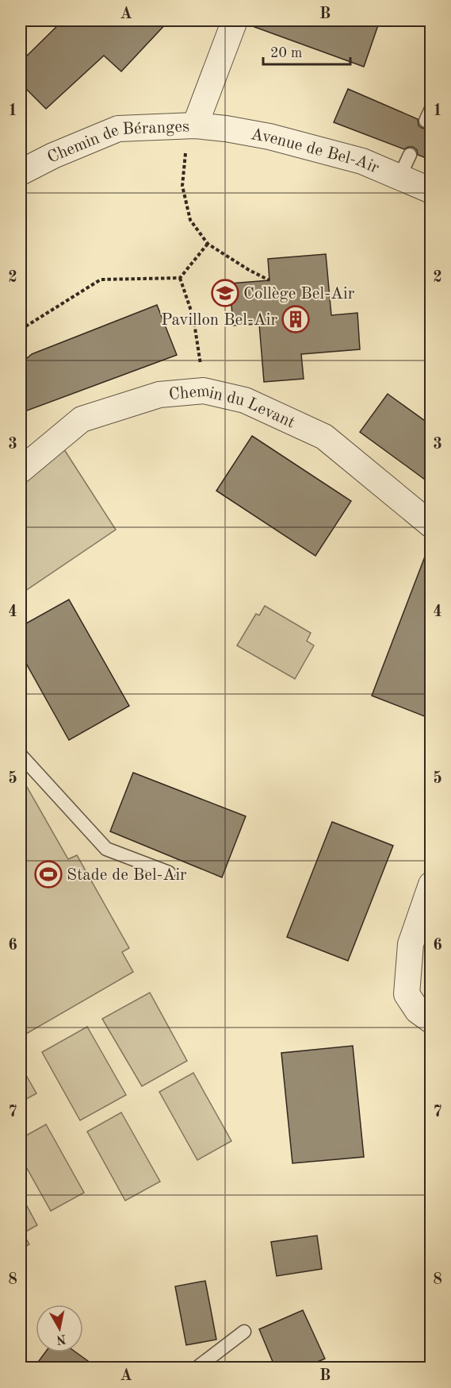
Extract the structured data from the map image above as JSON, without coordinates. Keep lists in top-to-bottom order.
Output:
{
  "streets": {
    "street": ["Chemin de Béranges", "Avenue de Bel-Air", "Chemin du Levant"]
  },
  "crossings": [
    ["Chemin de Béranges", "Avenue de Bel-Air"]
  ],
  "places": {
    "school or university": ["Collège Bel-Air"],
    "building": ["Pavillon Bel-Air"],
    "sports": ["Stade de Bel-Air"]
  },
  "scale_bar": "20 m",
  "north": "bottom",
  "grid": {
    "columns": ["A", "B"],
    "rows": [
      "1",
      "2",
      "3",
      "4",
      "5",
      "6",
      "7",
      "8"
    ]
  }
}
